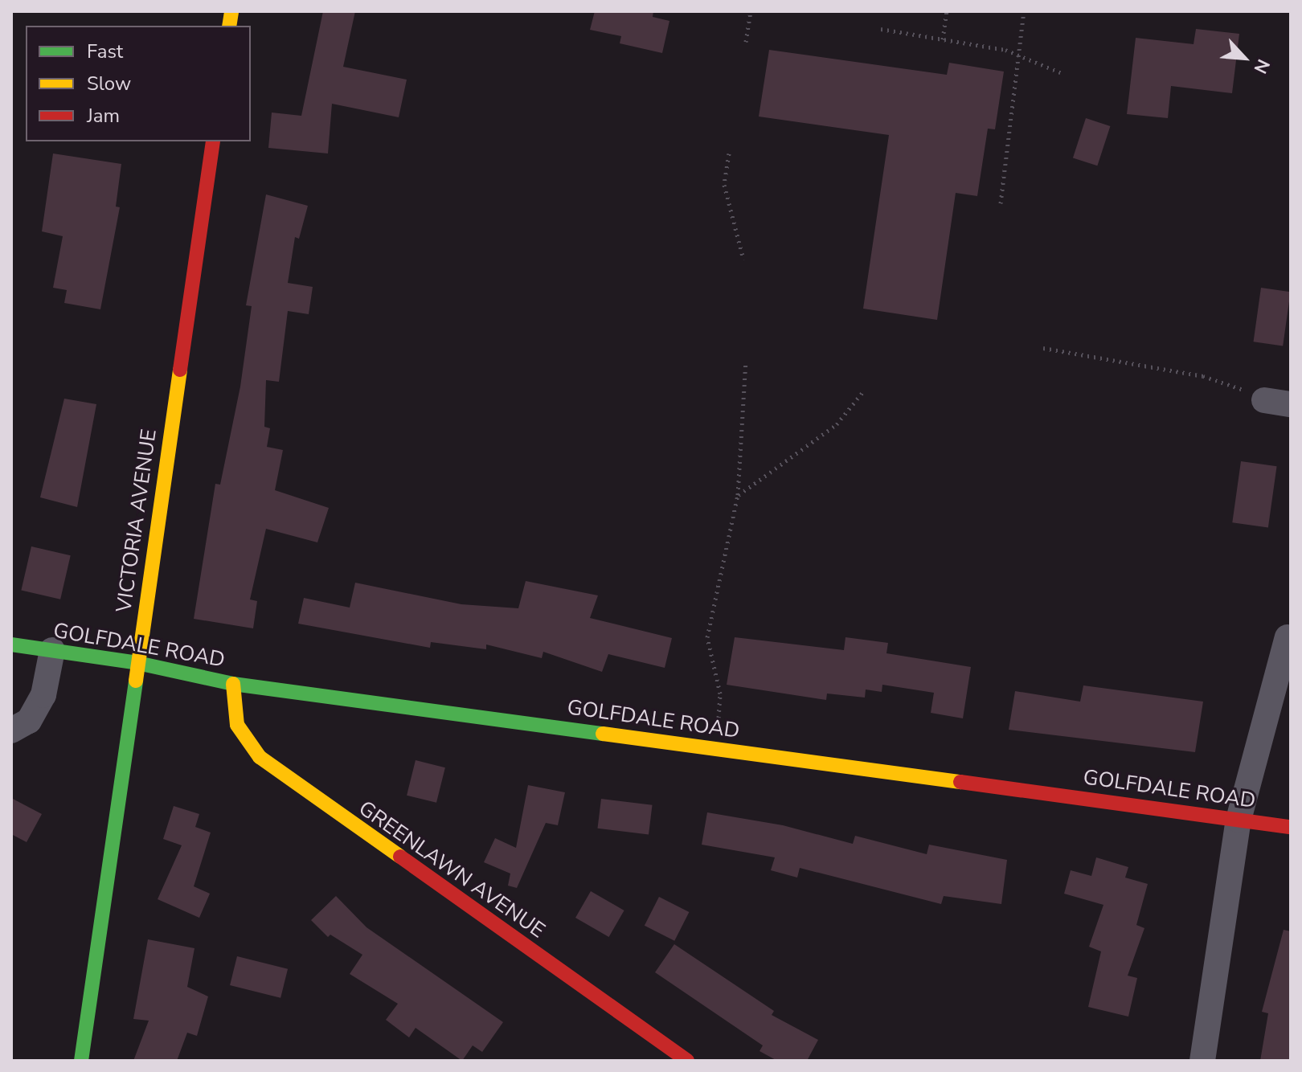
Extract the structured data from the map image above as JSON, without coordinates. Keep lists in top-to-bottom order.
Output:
{
  "streets": {
    "street": ["VICTORIA AVENUE", "GOLFDALE ROAD", "GREENLAWN AVENUE"]
  },
  "crossings": [
    ["VICTORIA AVENUE", "GOLFDALE ROAD"],
    ["GOLFDALE ROAD", "GREENLAWN AVENUE"]
  ],
  "legend": ["Fast", "Slow", "Jam"],
  "north": "bottom right"
}
